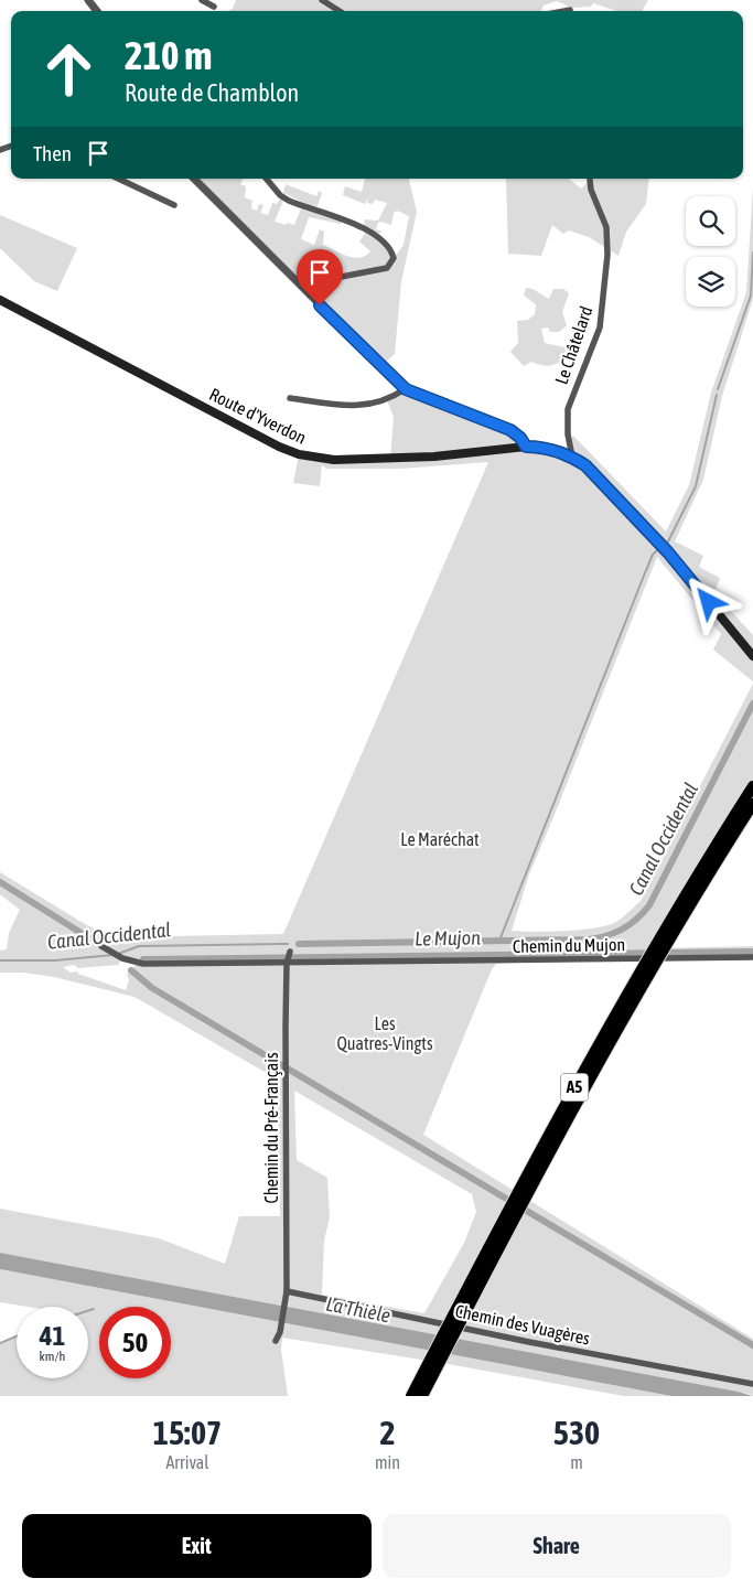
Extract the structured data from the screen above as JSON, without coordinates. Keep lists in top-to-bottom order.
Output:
{
  "streets": {
    "highway": ["A5"],
    "main road": ["Route d'Yverdon"],
    "street": [
      "Le Châtelard",
      "Chemin du Mujon",
      "Chemin du Pré-Français",
      "Chemin des Vuagères"
    ]
  },
  "crossings": [
    ["Le Châtelard", "Route d'Yverdon"],
    ["Chemin du Mujon", "Chemin du Pré-Français"],
    ["Chemin du Pré-Français", "Chemin des Vuagères"]
  ],
  "water": ["Canal Occidental", "Le Mujon", "La Thièle"],
  "parks": ["Le Maréchat", "Les Quatres-Vingts"],
  "page": {
    "turn": ["210 m", "Route de Chamblon"],
    "then": "Then",
    "speed": "41 km/h",
    "limit": "50",
    "eta": [
      "15:07",
      "Arrival",
      "2",
      "min",
      "530",
      "m"
    ],
    "buttons": ["Exit", "Share"]
  }
}
